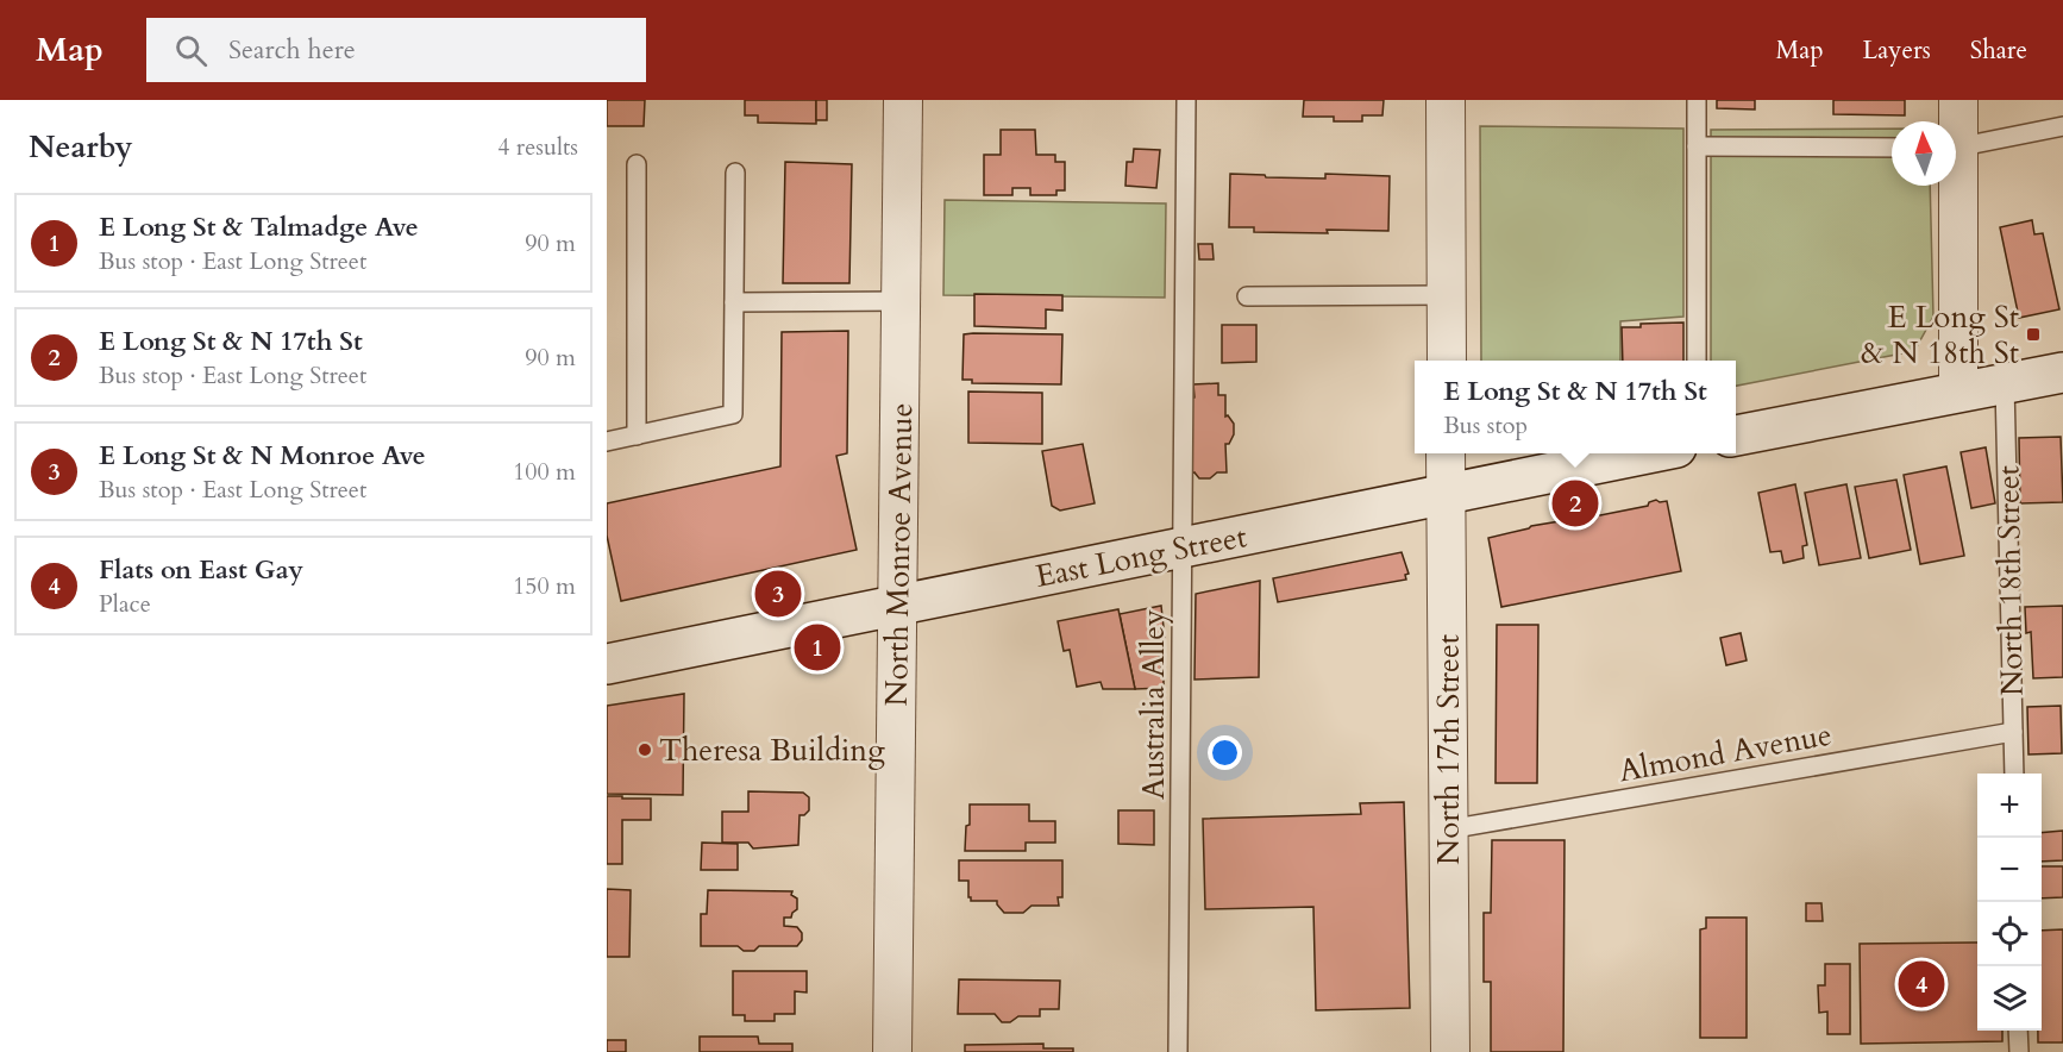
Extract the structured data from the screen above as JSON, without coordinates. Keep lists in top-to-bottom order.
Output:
{
  "streets": {
    "street": ["North Monroe Avenue", "East Long Street", "North 17th Street"],
    "lane": ["North 18th Street", "Australia Alley", "Almond Avenue"]
  },
  "crossings": [
    ["North Monroe Avenue", "East Long Street"],
    ["East Long Street", "Australia Alley"],
    ["East Long Street", "North 17th Street"],
    ["North 18th Street", "Almond Avenue"],
    ["North 17th Street", "Almond Avenue"]
  ],
  "places": {
    "transit": ["E Long St & N 18th St"],
    "other": ["Theresa Building"]
  },
  "north": "top",
  "page": {
    "header": "Map",
    "search": "Search here",
    "nav": ["Map", "Layers", "Share"],
    "heading": ["Nearby", "4 results"],
    "list": [
      {
        "mark": "1",
        "name": "E Long St & Talmadge Ave",
        "note": "Bus stop · East Long Street",
        "value": "90 m"
      },
      {
        "mark": "2",
        "name": "E Long St & N 17th St",
        "note": "Bus stop · East Long Street",
        "value": "90 m"
      },
      {
        "mark": "3",
        "name": "E Long St & N Monroe Ave",
        "note": "Bus stop · East Long Street",
        "value": "100 m"
      },
      {
        "mark": "4",
        "name": "Flats on East Gay",
        "note": "Place",
        "value": "150 m"
      }
    ],
    "popup": ["E Long St & N 17th St", "Bus stop"],
    "pins": [
      "2",
      "3",
      "1",
      "4"
    ],
    "map_buttons": ["+", "−"]
  }
}
